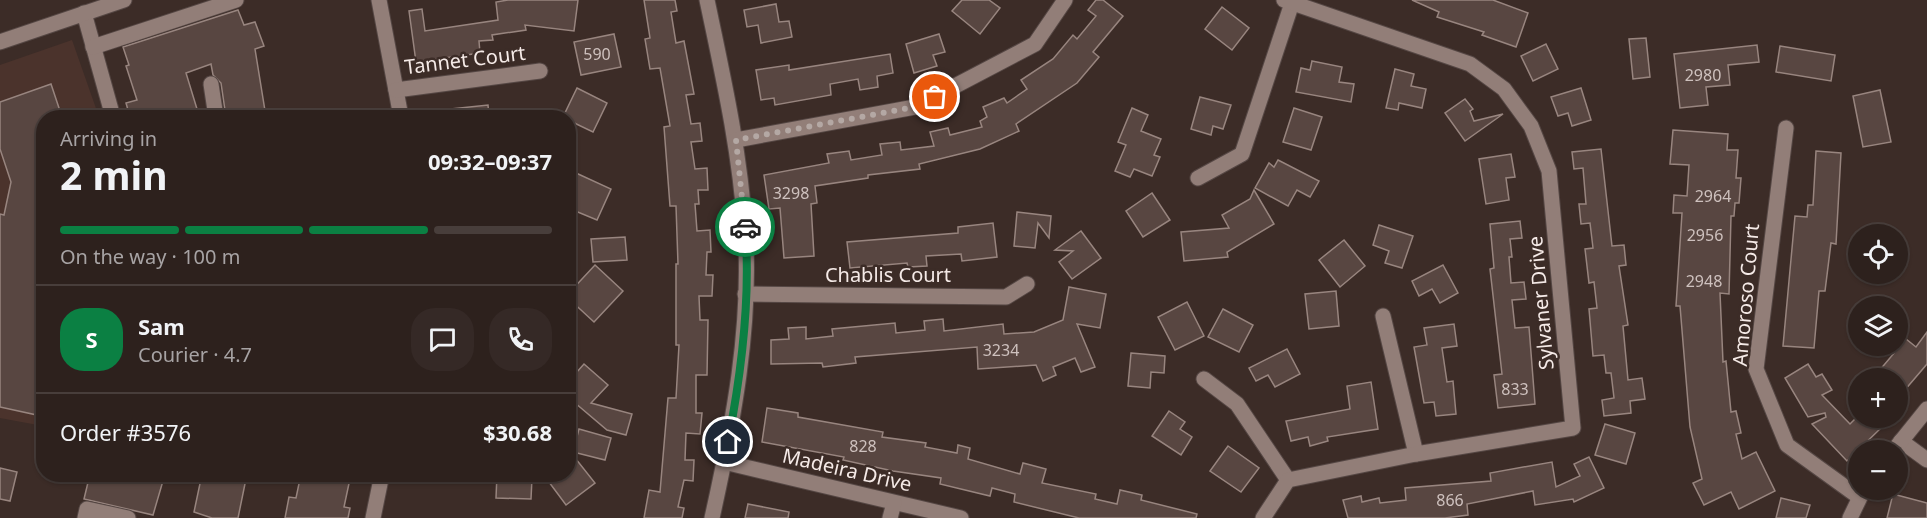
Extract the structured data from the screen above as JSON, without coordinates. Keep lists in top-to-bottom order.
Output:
{
  "streets": {
    "street": [
      "Tannet Court",
      "Chablis Court",
      "Amoroso Court",
      "Sylvaner Drive",
      "Madeira Drive"
    ]
  },
  "house_numbers": [
    "590",
    "2980",
    "3298",
    "2964",
    "2956",
    "2948",
    "3234",
    "833",
    "828",
    "866"
  ],
  "page": {
    "heading": ["2 min", "Arriving in", "09:32–09:37"],
    "panel": [
      "Sam",
      "Courier · 4.7",
      "Order #3576",
      "$30.68"
    ],
    "bar": "On the way · 100 m",
    "map_buttons": ["+", "−"],
    "round": "S"
  }
}
